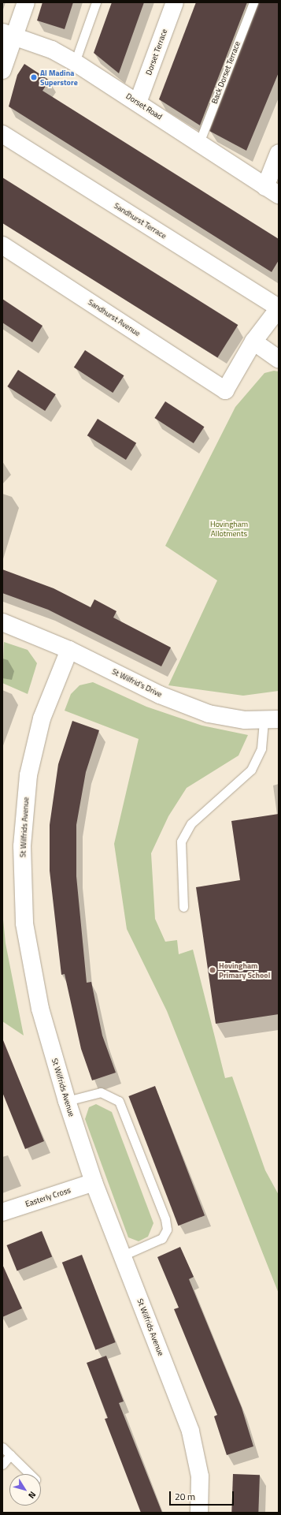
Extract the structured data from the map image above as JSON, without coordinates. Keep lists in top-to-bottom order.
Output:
{
  "streets": {
    "street": [
      "Dorset Terrace",
      "Dorset Road",
      "Sandhurst Terrace",
      "Sandhurst Avenue",
      "St Wilfrid's Drive",
      "St Wilfrids Avenue",
      "Easterly Cross"
    ],
    "lane": ["Back Dorset Terrace"]
  },
  "crossings": [
    ["Dorset Terrace", "Dorset Road"],
    ["Back Dorset Terrace", "Dorset Road"],
    ["St Wilfrid's Drive", "St Wilfrids Avenue"],
    ["St Wilfrids Avenue", "Easterly Cross"]
  ],
  "parks": ["Hovingham Allotments"],
  "places": ["Al Madina Superstore", "Hovingham Primary School"],
  "scale_bar": "20 m",
  "north": "bottom right"
}
